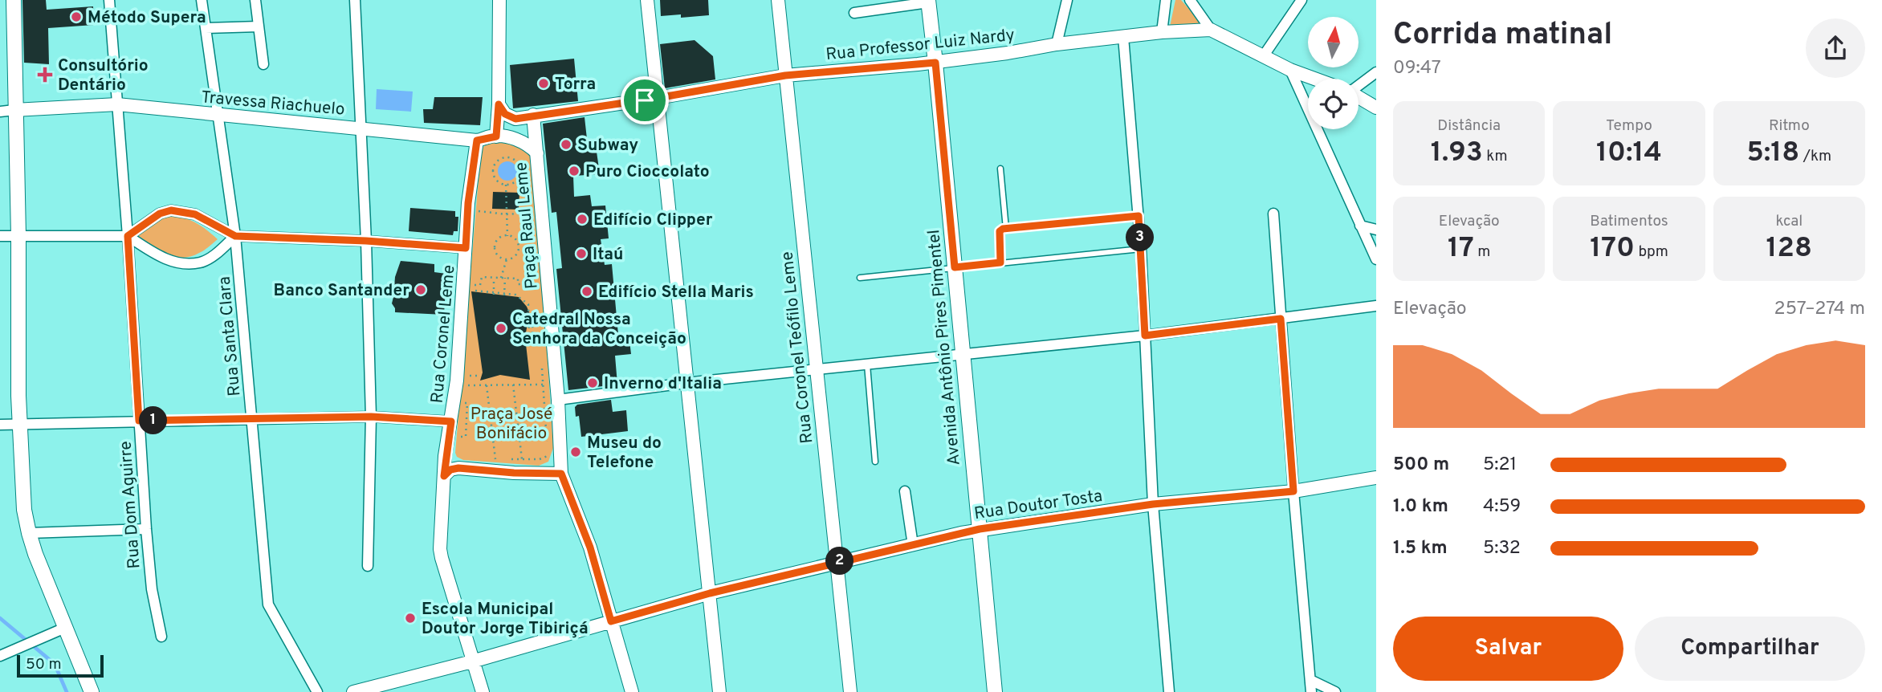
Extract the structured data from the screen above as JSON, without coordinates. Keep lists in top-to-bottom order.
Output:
{
  "streets": {
    "main road": ["Avenida Antônio Pires Pimentel"],
    "street": [
      "Rua Professor Luiz Nardy",
      "Travessa Riachuelo",
      "Praça Raul Leme",
      "Rua Coronel Leme",
      "Rua Santa Clara",
      "Rua Coronel Teófilo Leme",
      "Rua Doutor Tosta",
      "Rua Dom Aguirre"
    ]
  },
  "crossings": [
    ["Rua Professor Luiz Nardy", "Praça Raul Leme"],
    ["Rua Professor Luiz Nardy", "Rua Coronel Teófilo Leme"],
    ["Rua Professor Luiz Nardy", "Avenida Antônio Pires Pimentel"],
    ["Travessa Riachuelo", "Praça Raul Leme"],
    ["Travessa Riachuelo", "Rua Coronel Leme"],
    ["Travessa Riachuelo", "Rua Santa Clara"],
    ["Travessa Riachuelo", "Rua Dom Aguirre"],
    ["Rua Coronel Leme", "Rua Doutor Tosta"],
    ["Rua Coronel Teófilo Leme", "Rua Doutor Tosta"],
    ["Avenida Antônio Pires Pimentel", "Rua Doutor Tosta"]
  ],
  "parks": ["Praça José Bonifácio"],
  "places": {
    "other": [
      "Método Supera",
      "Torra",
      "Subway",
      "Puro Cioccolato",
      "Edifício Clipper",
      "Itaú",
      "Banco Santander",
      "Edifício Stella Maris",
      "Catedral Nossa Senhora da Conceição",
      "Inverno d'Italia",
      "Museu do Telefone",
      "Escola Municipal Doutor Jorge Tibiriçá"
    ],
    "health": ["Consultório Dentário"]
  },
  "scale_bar": "50 m",
  "north": "top",
  "page": {
    "heading": ["Corrida matinal", "09:47"],
    "stats": [
      ["Distância", "1.93 km"],
      ["Tempo", "10:14"],
      ["Ritmo", "5:18 /km"],
      ["Elevação", "17 m"],
      ["Batimentos", "170 bpm"],
      ["kcal", "128"]
    ],
    "pins": ["3", "1", "2"],
    "chart": ["Elevação", "257–274 m"],
    "list": [
      {
        "name": "500 m",
        "note": "5:21"
      },
      {
        "name": "1.0 km",
        "note": "4:59"
      },
      {
        "name": "1.5 km",
        "note": "5:32"
      }
    ],
    "buttons": ["Salvar", "Compartilhar"],
    "scale": "50 m"
  }
}
